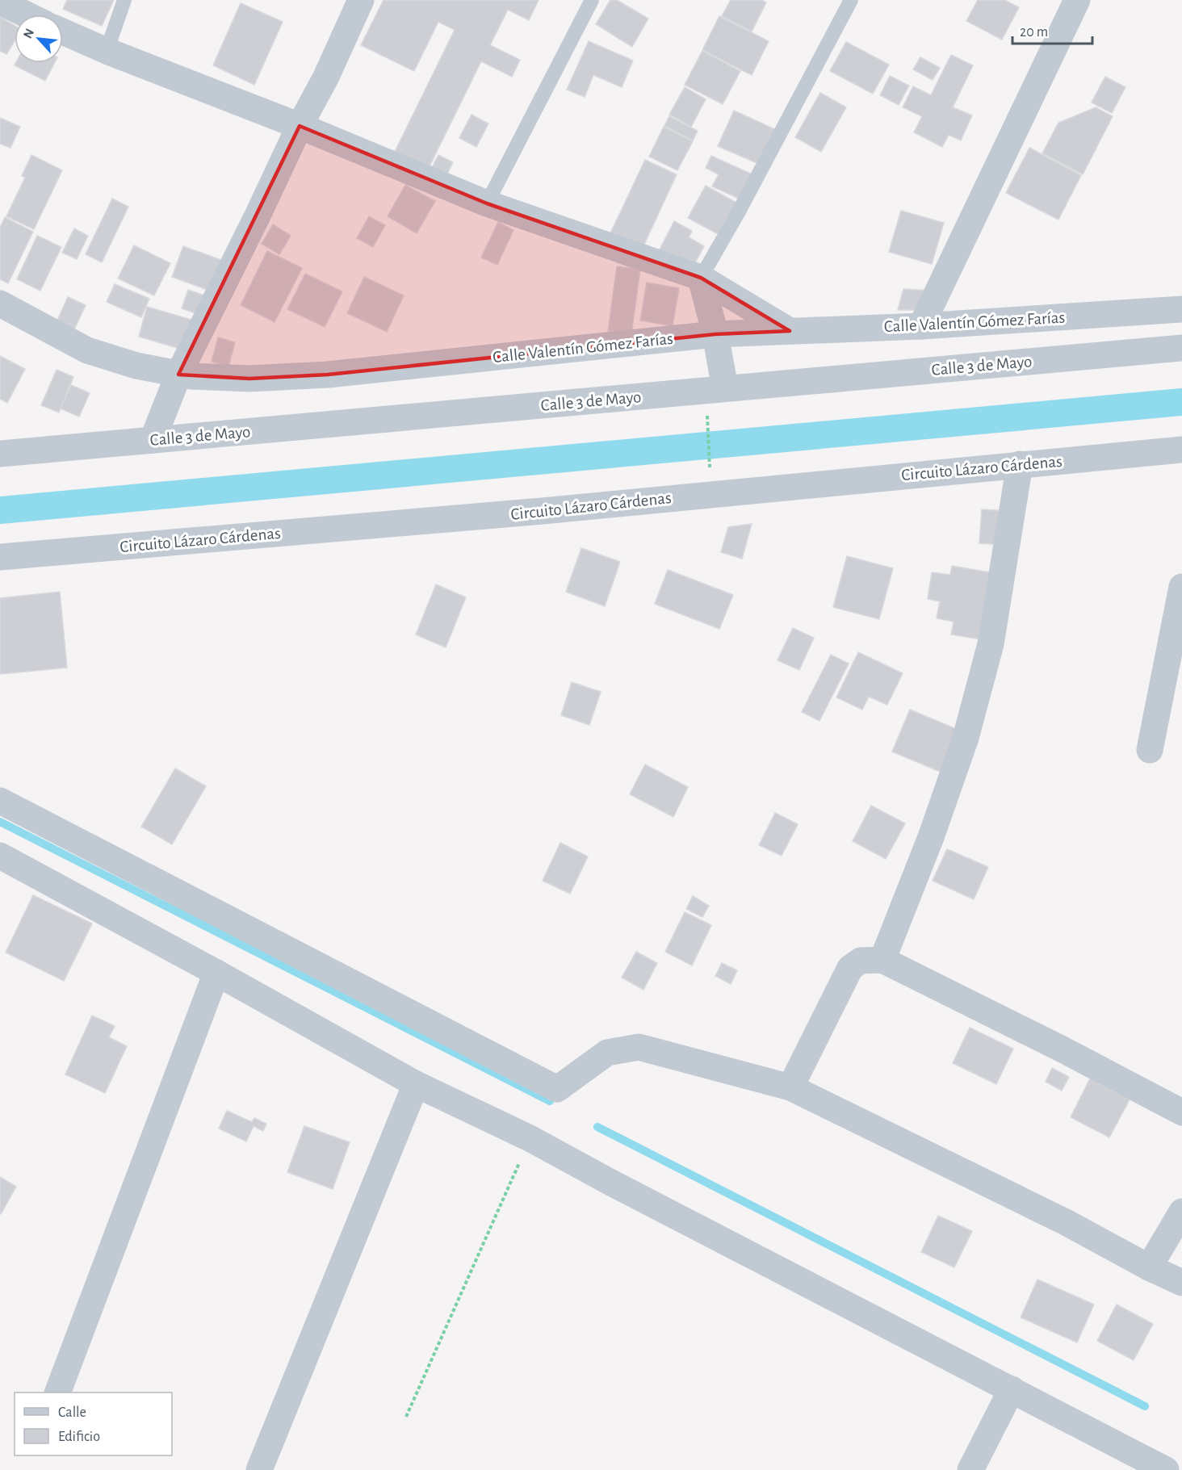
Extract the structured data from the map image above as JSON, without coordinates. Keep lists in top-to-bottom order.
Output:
{
  "streets": {
    "street": ["Calle Valentín Gómez Farías", "Calle 3 de Mayo", "Circuito Lázaro Cárdenas"]
  },
  "legend": ["Calle", "Edificio"],
  "scale_bar": "20 m",
  "north": "top left"
}
